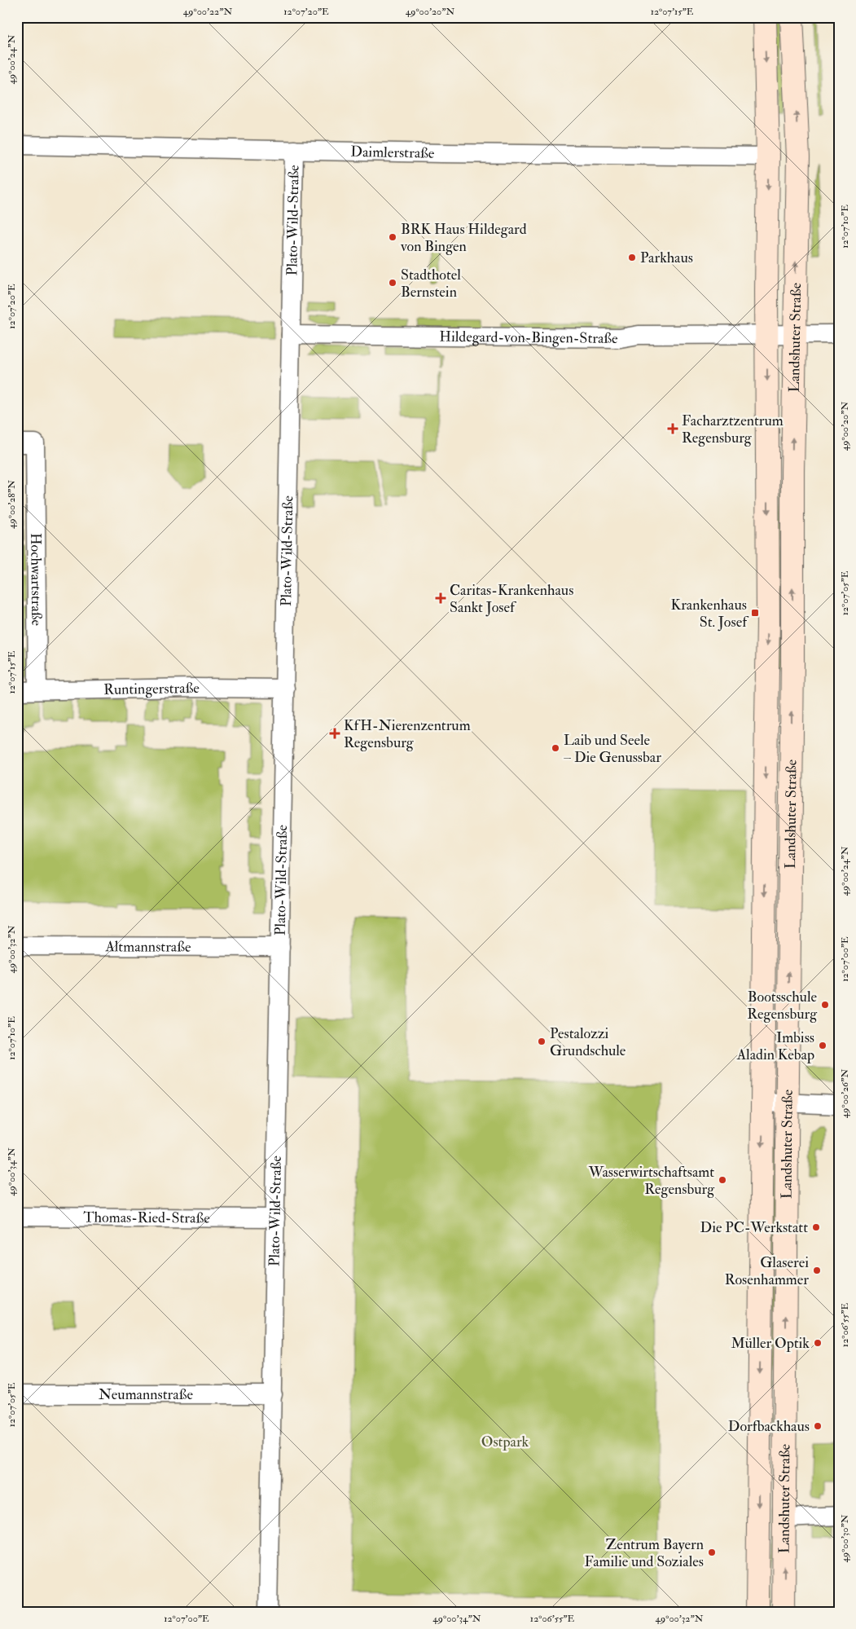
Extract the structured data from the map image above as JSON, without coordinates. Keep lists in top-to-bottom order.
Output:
{
  "streets": {
    "main road": ["Landshuter Straße"],
    "street": [
      "Daimlerstraße",
      "Plato-Wild-Straße",
      "Hildegard-von-Bingen-Straße",
      "Hochwartstraße",
      "Runtingerstraße",
      "Altmannstraße",
      "Thomas-Ried-Straße",
      "Neumannstraße"
    ]
  },
  "crossings": [
    ["Daimlerstraße", "Plato-Wild-Straße"],
    ["Daimlerstraße", "Landshuter Straße"],
    ["Plato-Wild-Straße", "Hildegard-von-Bingen-Straße"],
    ["Plato-Wild-Straße", "Runtingerstraße"],
    ["Plato-Wild-Straße", "Altmannstraße"],
    ["Plato-Wild-Straße", "Thomas-Ried-Straße"],
    ["Plato-Wild-Straße", "Neumannstraße"],
    ["Hildegard-von-Bingen-Straße", "Landshuter Straße"],
    ["Hochwartstraße", "Runtingerstraße"]
  ],
  "parks": ["Ostpark"],
  "places": {
    "other": [
      "BRK Haus Hildegard von Bingen",
      "Parkhaus",
      "Stadthotel Bernstein",
      "Laib und Seele – Die Genussbar",
      "Bootsschule Regensburg",
      "Pestalozzi Grundschule",
      "Imbiss Aladin Kebap",
      "Wasserwirtschaftsamt Regensburg",
      "Die PC-Werkstatt",
      "Glaserei Rosenhammer",
      "Müller Optik",
      "Dorfbackhaus",
      "Zentrum Bayern Familie und Soziales"
    ],
    "health": ["Facharztzentrum Regensburg", "Caritas-Krankenhaus Sankt Josef", "KfH-Nierenzentrum Regensburg"],
    "transit": ["Krankenhaus St. Josef"]
  },
  "coordinates": [
    "49°00'22\"N",
    "12°07'20\"E",
    "49°00'20\"N",
    "12°07'15\"E",
    "49°00'24\"N",
    "12°07'10\"E",
    "49°00'28\"N",
    "12°07'05\"E",
    "49°00'32\"N",
    "12°07'00\"E",
    "49°00'26\"N",
    "49°00'34\"N",
    "12°06'55\"E",
    "49°00'30\"N"
  ]
}
